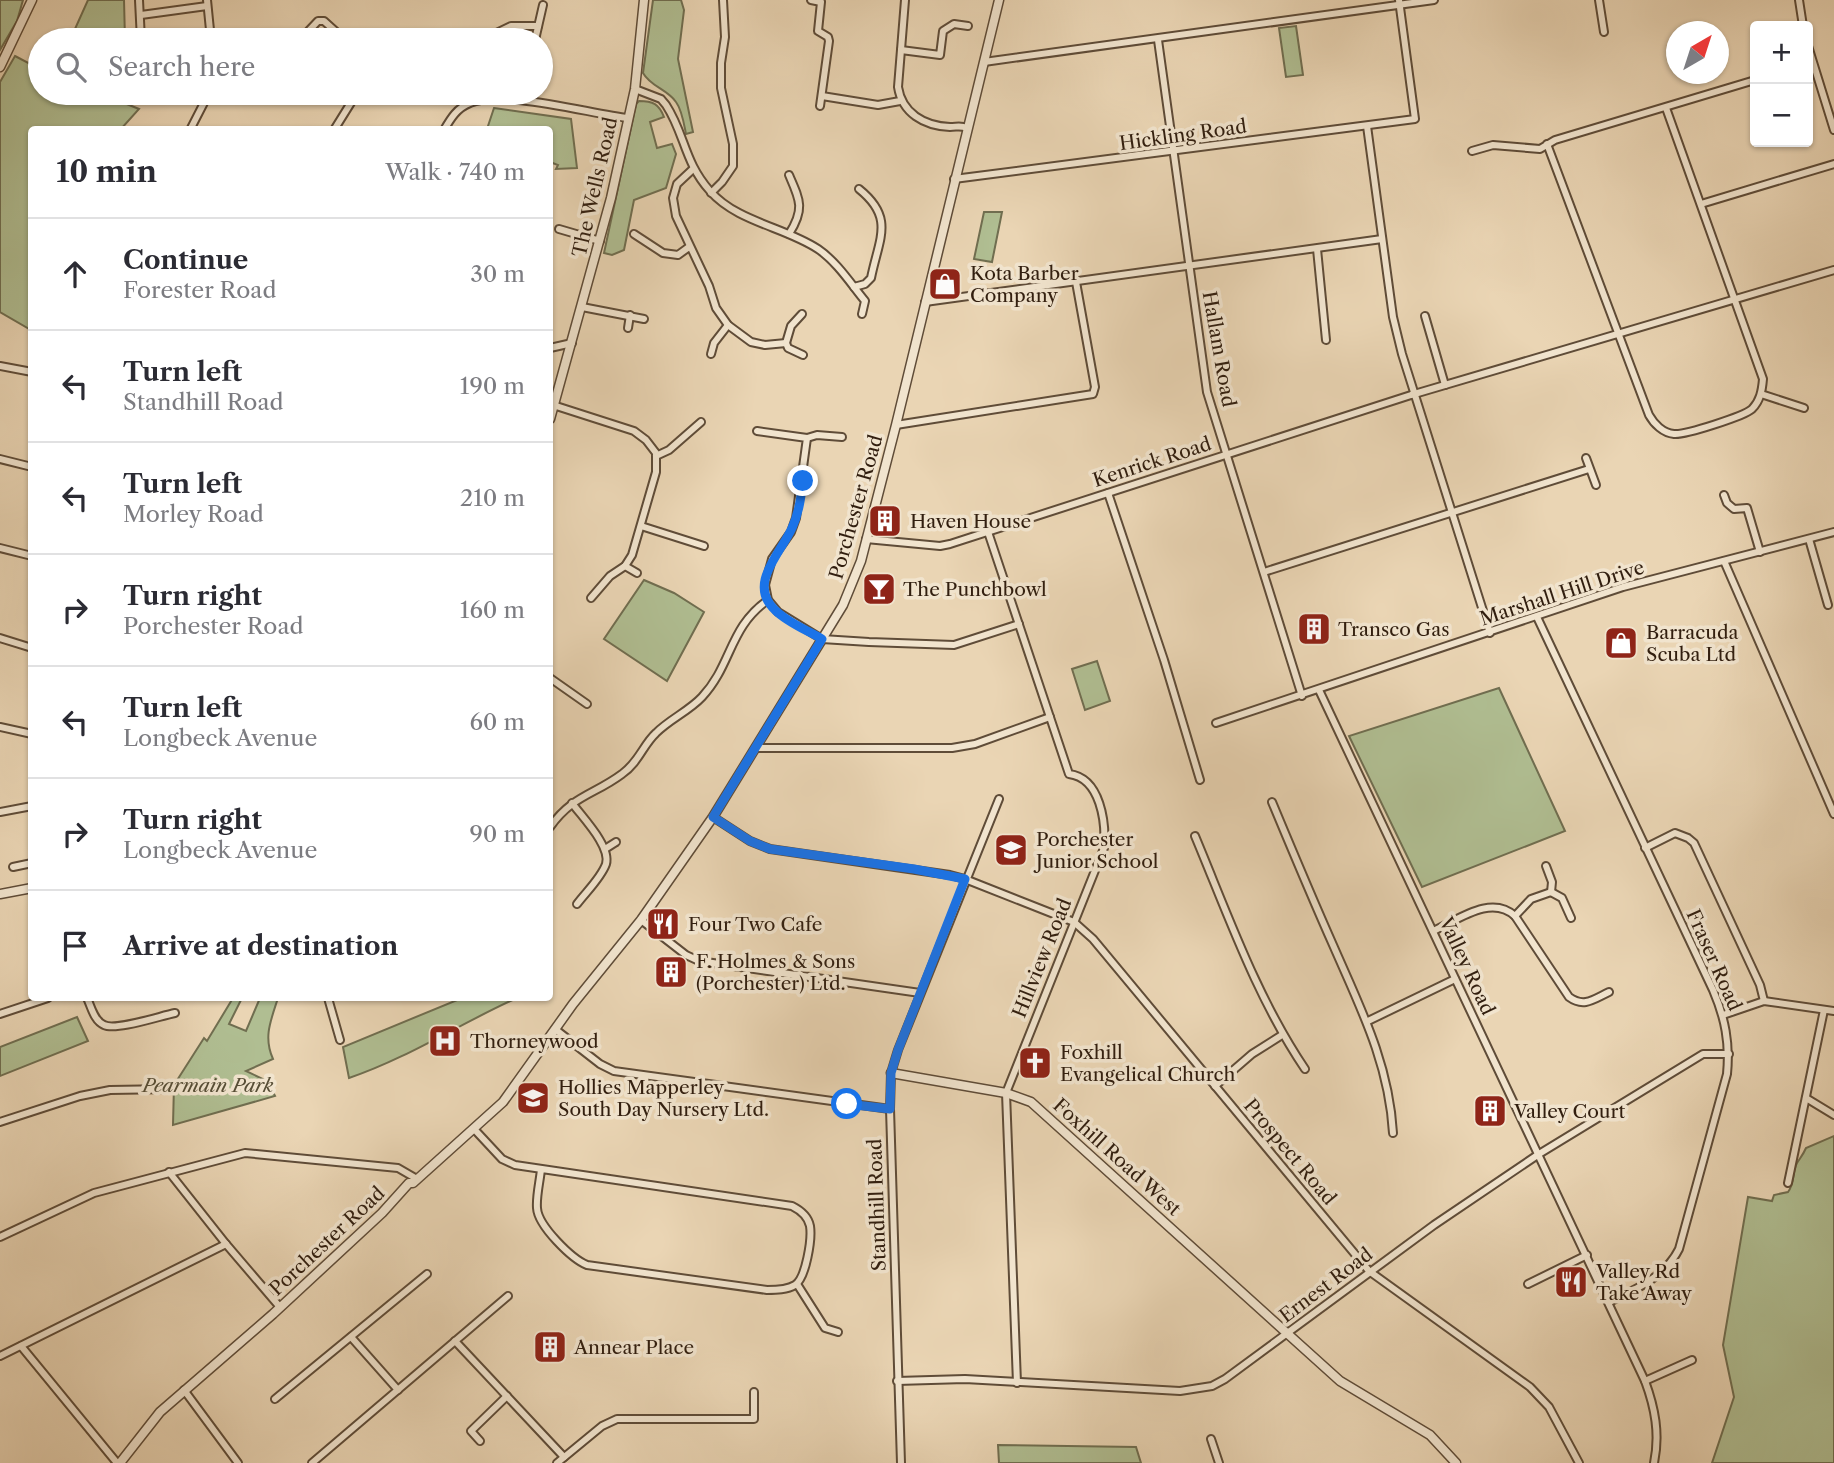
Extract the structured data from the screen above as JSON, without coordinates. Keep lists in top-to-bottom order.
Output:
{
  "streets": {
    "street": [
      "Hickling Road",
      "The Wells Road",
      "Hallam Road",
      "Kenrick Road",
      "Porchester Road",
      "Marshall Hill Drive",
      "Hillview Road",
      "Fraser Road",
      "Valley Road",
      "Prospect Road",
      "Foxhill Road West",
      "Standhill Road",
      "Ernest Road"
    ]
  },
  "crossings": [
    ["Hickling Road", "Hallam Road"],
    ["Hickling Road", "Porchester Road"],
    ["Hallam Road", "Kenrick Road"],
    ["Hallam Road", "Marshall Hill Drive"],
    ["Kenrick Road", "Porchester Road"],
    ["Kenrick Road", "Hillview Road"],
    ["Porchester Road", "Prospect Road"],
    ["Marshall Hill Drive", "Fraser Road"],
    ["Marshall Hill Drive", "Valley Road"],
    ["Hillview Road", "Prospect Road"],
    ["Hillview Road", "Foxhill Road West"],
    ["Hillview Road", "Ernest Road"],
    ["Fraser Road", "Valley Road"],
    ["Fraser Road", "Ernest Road"],
    ["Valley Road", "Ernest Road"],
    ["Prospect Road", "Standhill Road"],
    ["Prospect Road", "Ernest Road"],
    ["Foxhill Road West", "Standhill Road"],
    ["Foxhill Road West", "Ernest Road"],
    ["Standhill Road", "Ernest Road"]
  ],
  "parks": ["Pearmain Park"],
  "places": {
    "shop": ["Kota Barber Company", "Barracuda Scuba Ltd"],
    "building": [
      "Haven House",
      "Transco Gas",
      "F. Holmes & Sons (Porchester) Ltd.",
      "Valley Court",
      "Annear Place"
    ],
    "bar": ["The Punchbowl"],
    "school or university": ["Porchester Junior School", "Hollies Mapperley South Day Nursery Ltd."],
    "restaurant": ["Four Two Cafe", "Valley Rd Take Away"],
    "hospital": ["Thorneywood"],
    "church": ["Foxhill Evangelical Church"]
  },
  "north": "top right",
  "page": {
    "map_buttons": ["+", "−"],
    "search": "Search here",
    "heading": ["10 min", "Walk · 740 m"],
    "list": [
      ["Continue", "Forester Road", "30 m"],
      ["Turn left", "Standhill Road", "190 m"],
      ["Turn left", "Morley Road", "210 m"],
      ["Turn right", "Porchester Road", "160 m"],
      ["Turn left", "Longbeck Avenue", "60 m"],
      ["Turn right", "Longbeck Avenue", "90 m"],
      "Arrive at destination"
    ]
  }
}
